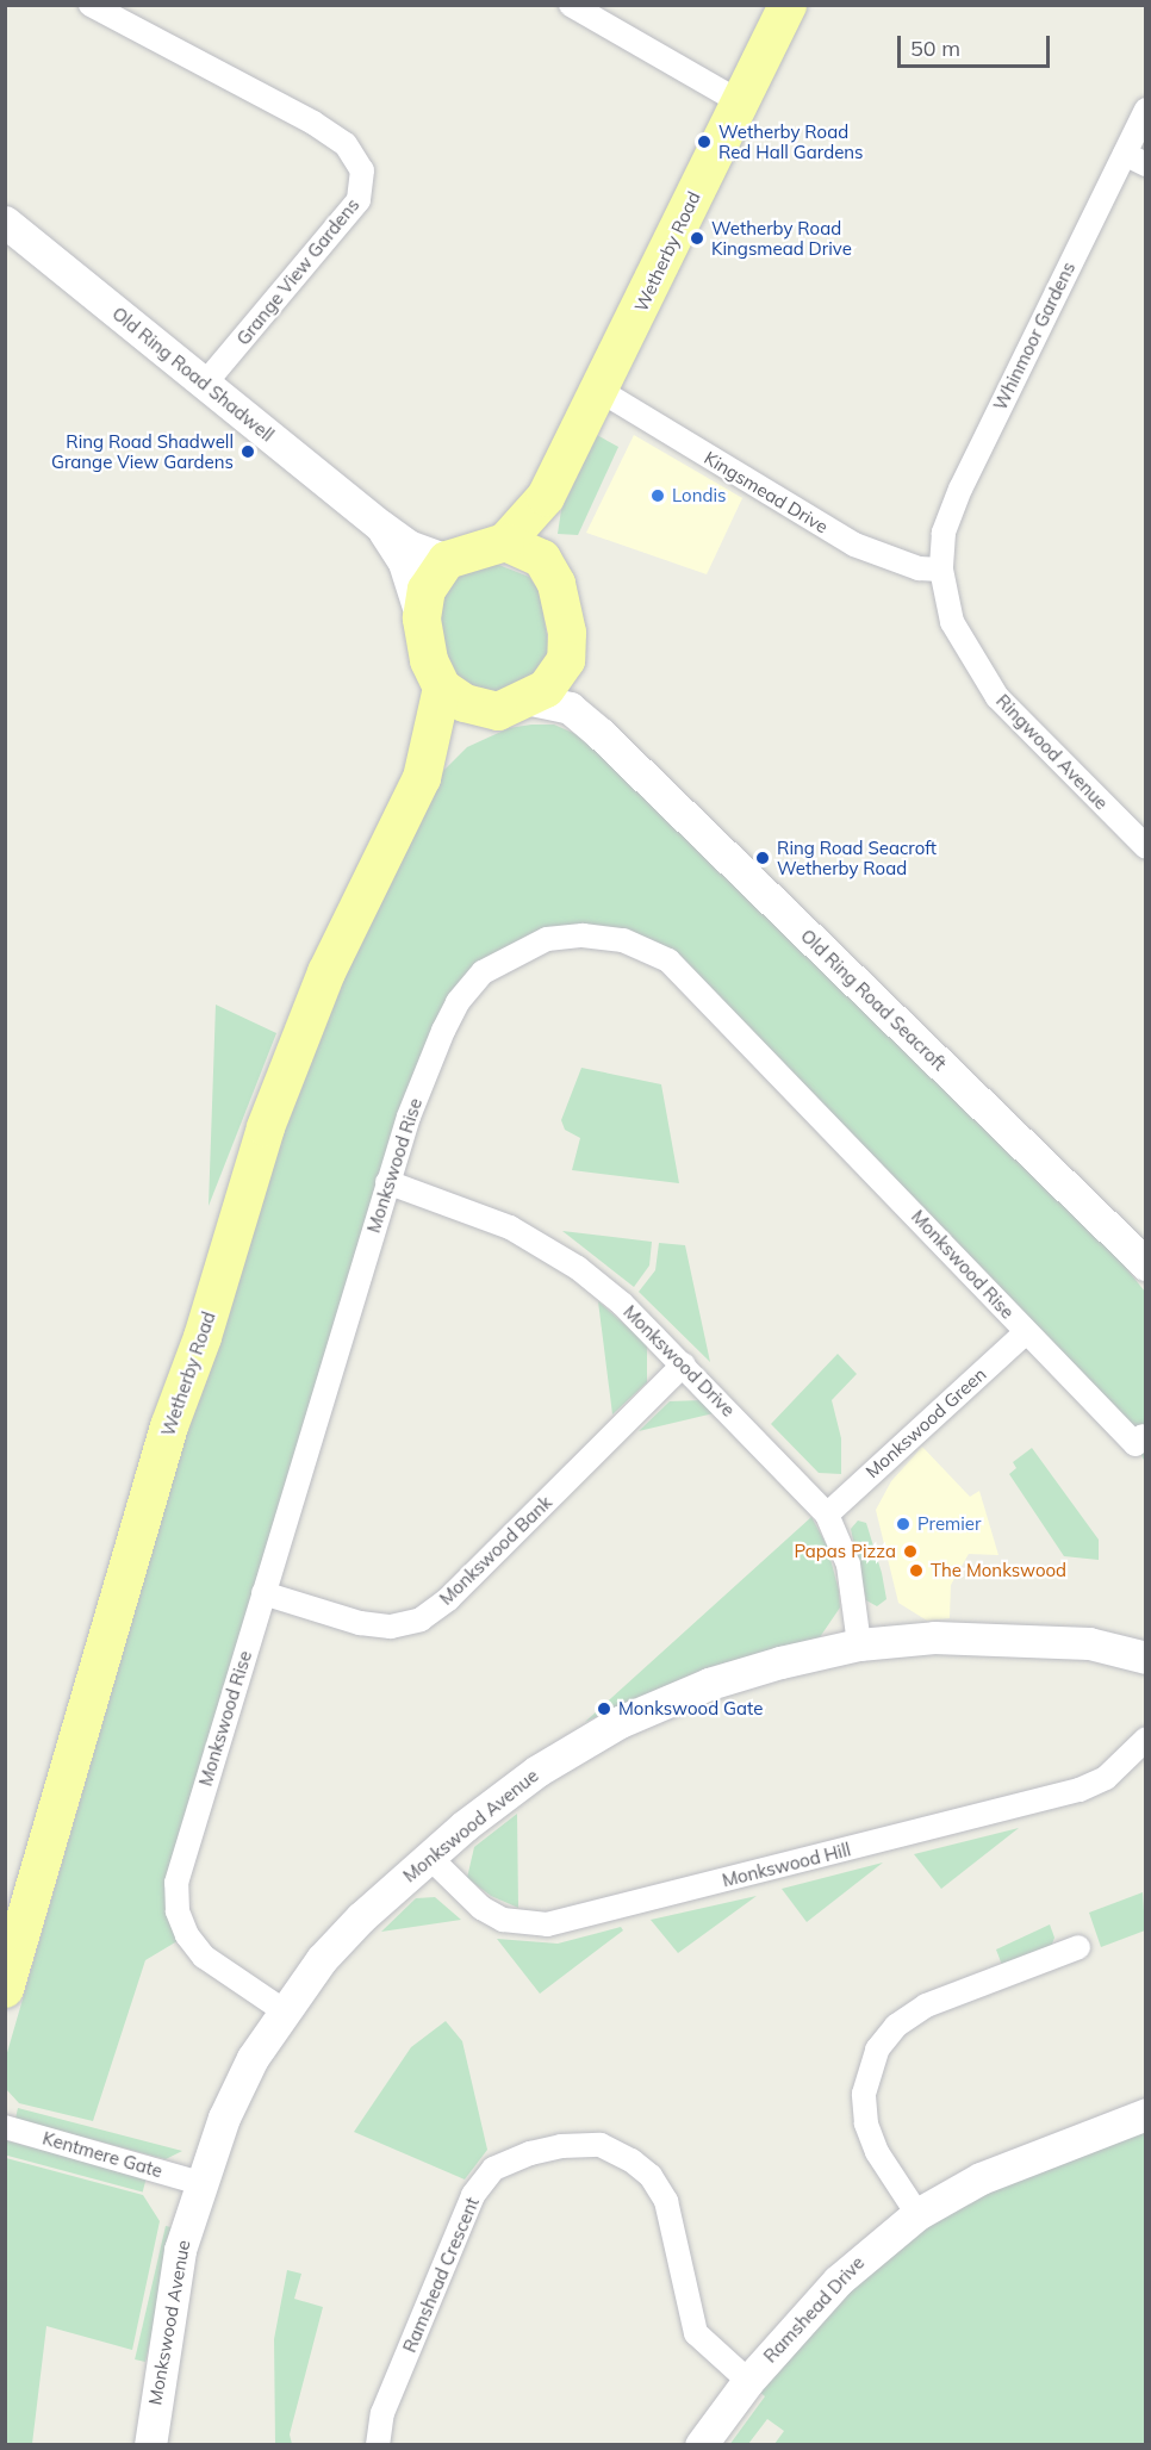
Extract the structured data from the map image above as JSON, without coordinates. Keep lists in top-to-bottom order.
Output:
{
  "streets": {
    "main road": ["Wetherby Road"],
    "street": [
      "Grange View Gardens",
      "Whinmoor Gardens",
      "Old Ring Road Shadwell",
      "Kingsmead Drive",
      "Ringwood Avenue",
      "Old Ring Road Seacroft",
      "Monkswood Rise",
      "Monkswood Drive",
      "Monkswood Green",
      "Monkswood Bank",
      "Monkswood Avenue",
      "Monkswood Hill",
      "Kentmere Gate",
      "Ramshead Crescent",
      "Ramshead Drive"
    ]
  },
  "crossings": [
    ["Wetherby Road", "Kingsmead Drive"],
    ["Grange View Gardens", "Old Ring Road Shadwell"],
    ["Whinmoor Gardens", "Kingsmead Drive"],
    ["Whinmoor Gardens", "Ringwood Avenue"],
    ["Old Ring Road Shadwell", "Old Ring Road Seacroft"],
    ["Kingsmead Drive", "Ringwood Avenue"],
    ["Monkswood Rise", "Monkswood Drive"],
    ["Monkswood Rise", "Monkswood Green"],
    ["Monkswood Rise", "Monkswood Bank"],
    ["Monkswood Rise", "Monkswood Avenue"],
    ["Monkswood Drive", "Monkswood Green"],
    ["Monkswood Drive", "Monkswood Bank"],
    ["Monkswood Drive", "Monkswood Avenue"],
    ["Monkswood Avenue", "Monkswood Hill"],
    ["Monkswood Avenue", "Kentmere Gate"],
    ["Ramshead Crescent", "Ramshead Drive"]
  ],
  "places": [
    "Wetherby Road Red Hall Gardens",
    "Wetherby Road Kingsmead Drive",
    "Ring Road Shadwell Grange View Gardens",
    "Londis",
    "Ring Road Seacroft Wetherby Road",
    "Premier",
    "Papas Pizza",
    "The Monkswood",
    "Monkswood Gate"
  ],
  "scale_bar": "50 m"
}
